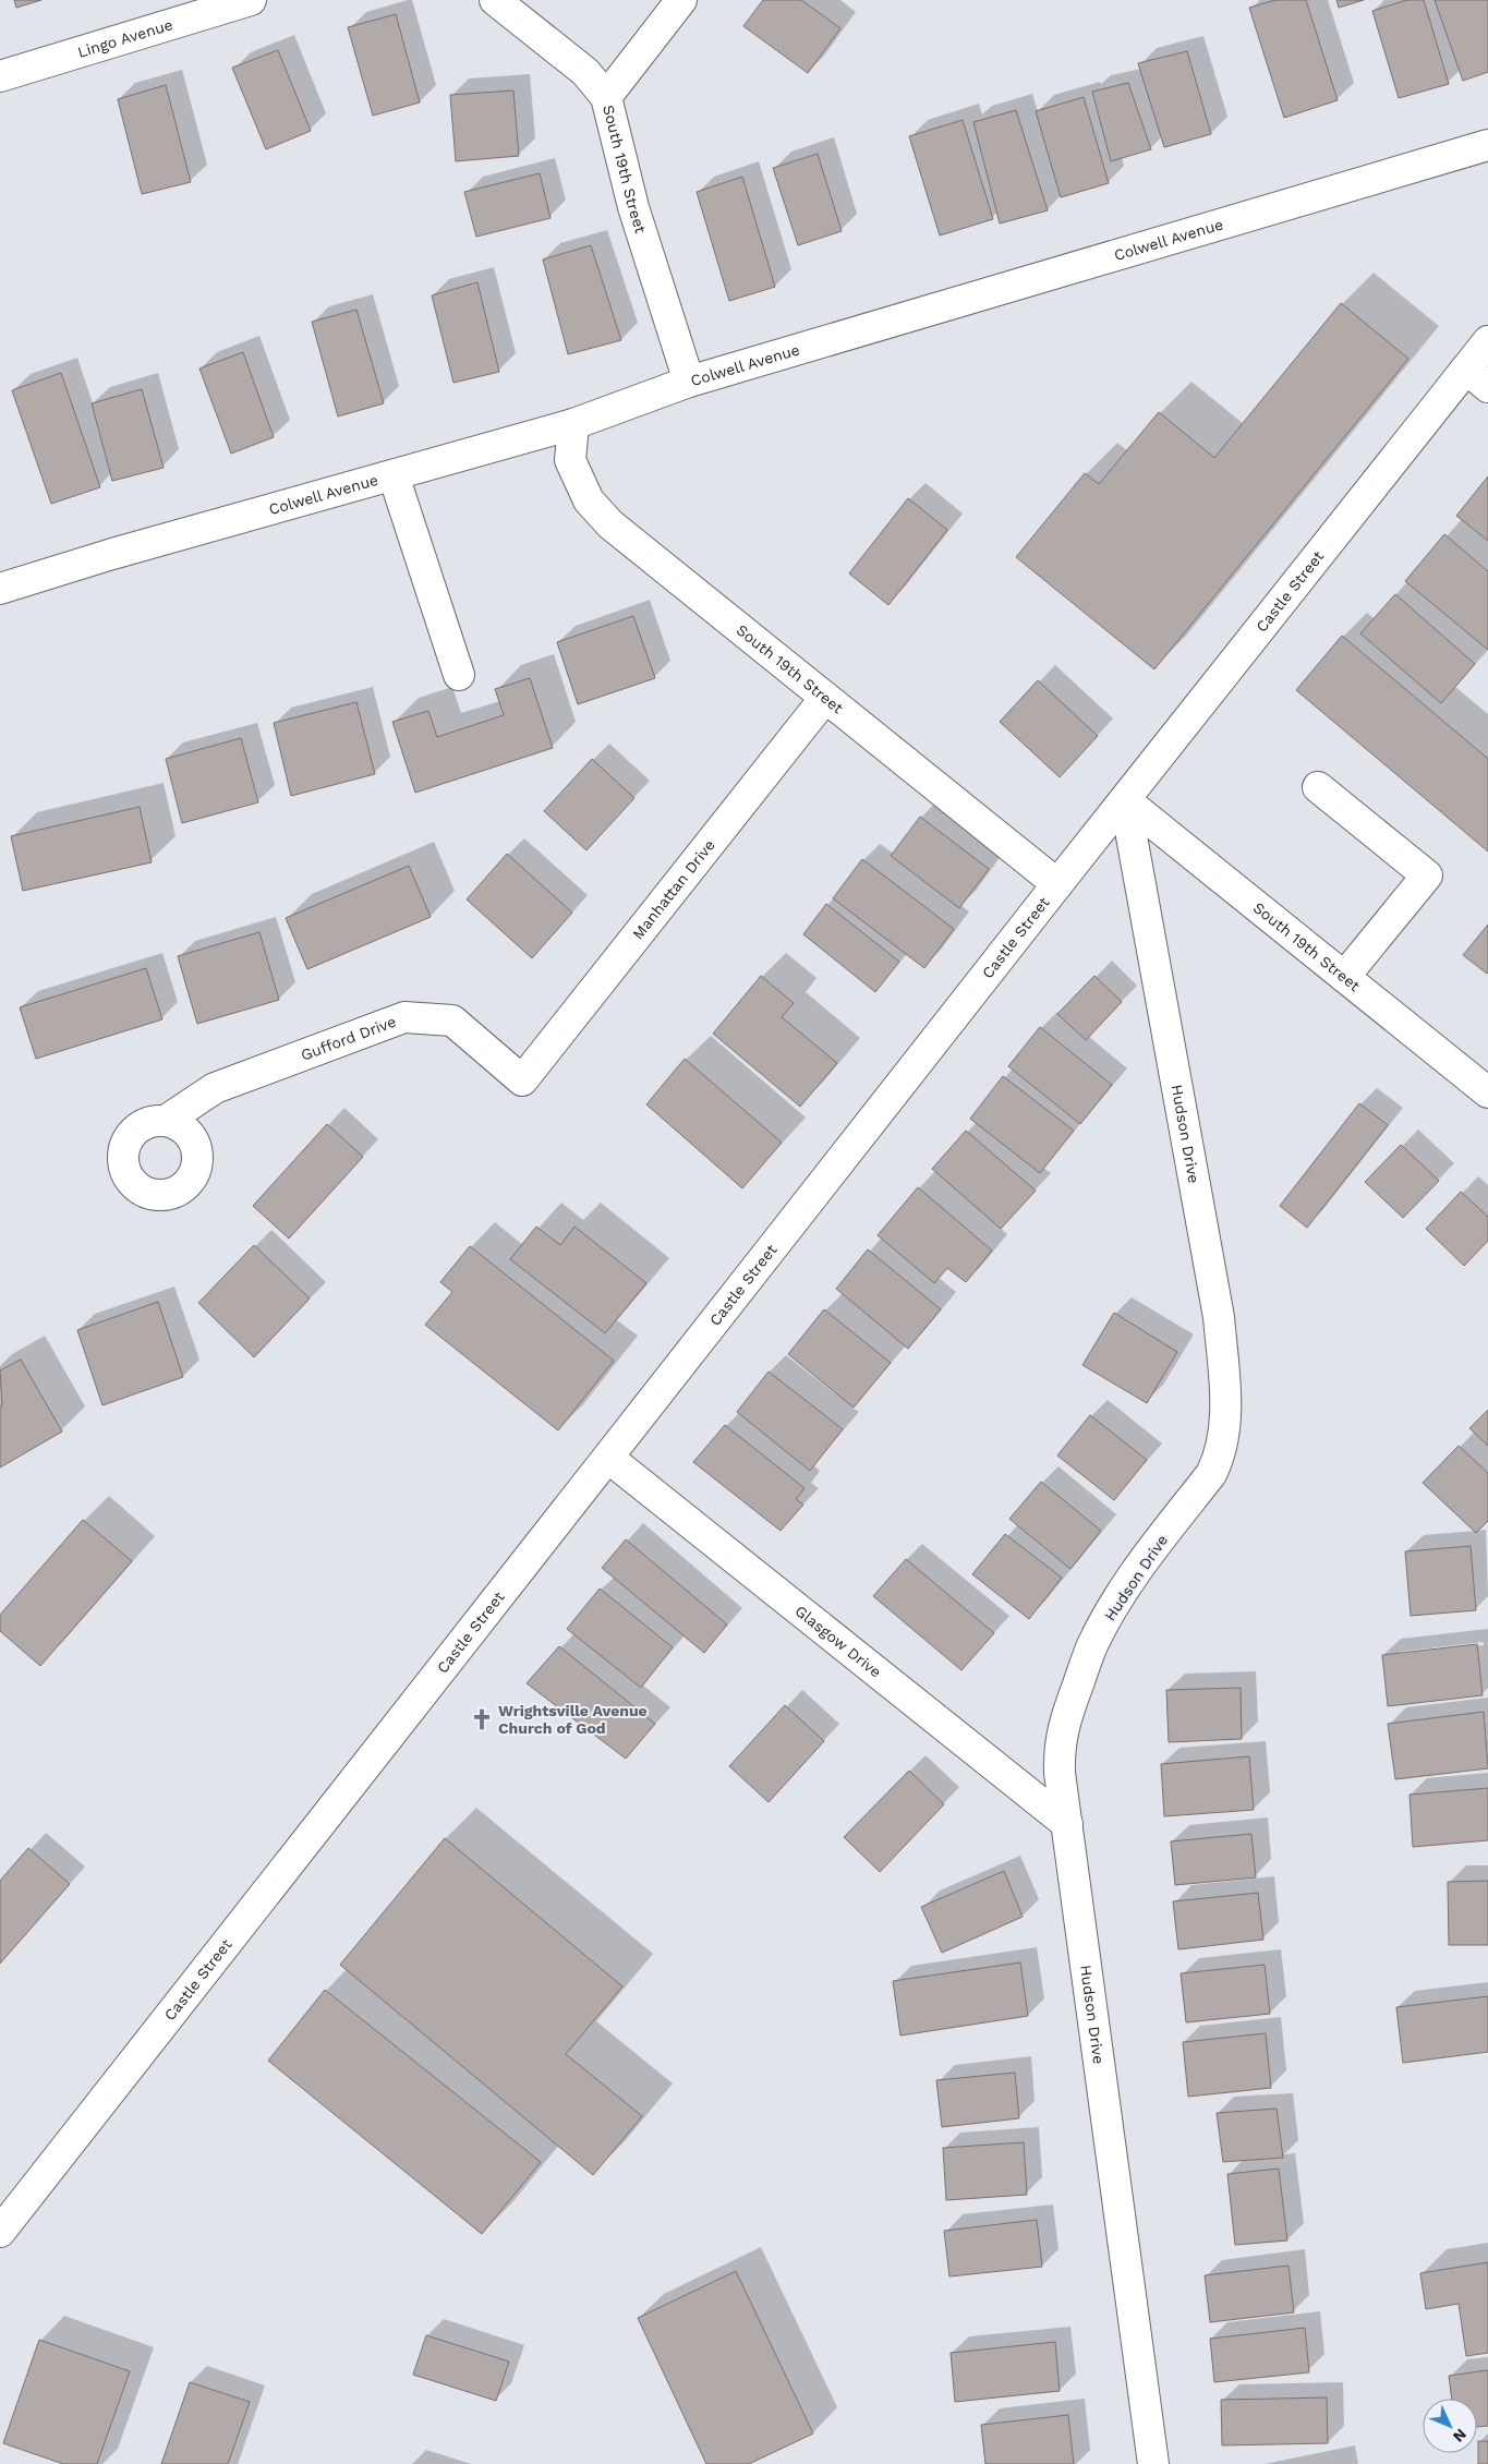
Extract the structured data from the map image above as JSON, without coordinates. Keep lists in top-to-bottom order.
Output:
{
  "streets": {
    "street": [
      "Lingo Avenue",
      "South 19th Street",
      "Colwell Avenue",
      "Castle Street",
      "Manhattan Drive",
      "Gufford Drive",
      "Hudson Drive",
      "Glasgow Drive"
    ]
  },
  "crossings": [
    ["South 19th Street", "Colwell Avenue"],
    ["South 19th Street", "Castle Street"],
    ["South 19th Street", "Manhattan Drive"],
    ["South 19th Street", "Hudson Drive"],
    ["Castle Street", "Hudson Drive"],
    ["Castle Street", "Glasgow Drive"],
    ["Manhattan Drive", "Gufford Drive"],
    ["Hudson Drive", "Glasgow Drive"]
  ],
  "places": {
    "church": ["Wrightsville Avenue Church of God"]
  },
  "north": "bottom right"
}
